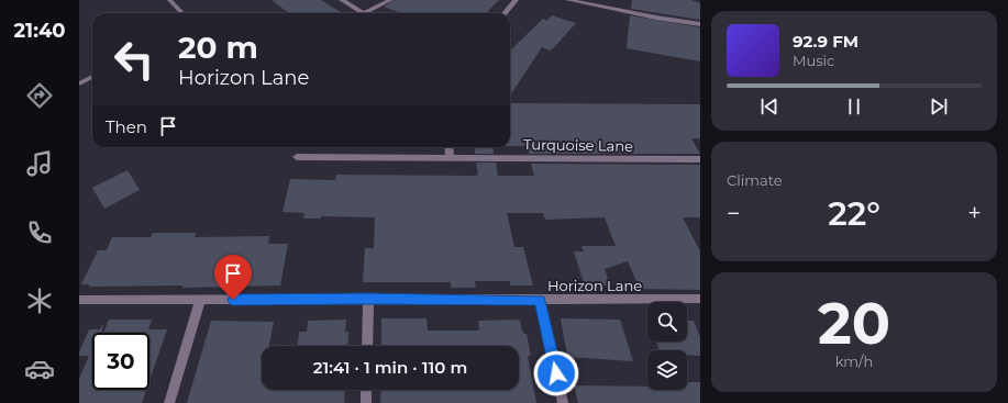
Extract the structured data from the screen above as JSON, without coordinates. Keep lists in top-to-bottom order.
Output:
{
  "streets": {
    "street": ["Turquoise Lane", "Horizon Lane"]
  },
  "page": {
    "tabs": "21:40",
    "turn": ["20 m", "Horizon Lane"],
    "song": ["92.9 FM", "Music"],
    "then": "Then",
    "tile": [
      "Climate",
      ["20", "km/h"]
    ],
    "heat": ["−", "22°", "+"],
    "limit": "30",
    "trip": "21:41 · 1 min · 110 m"
  }
}
